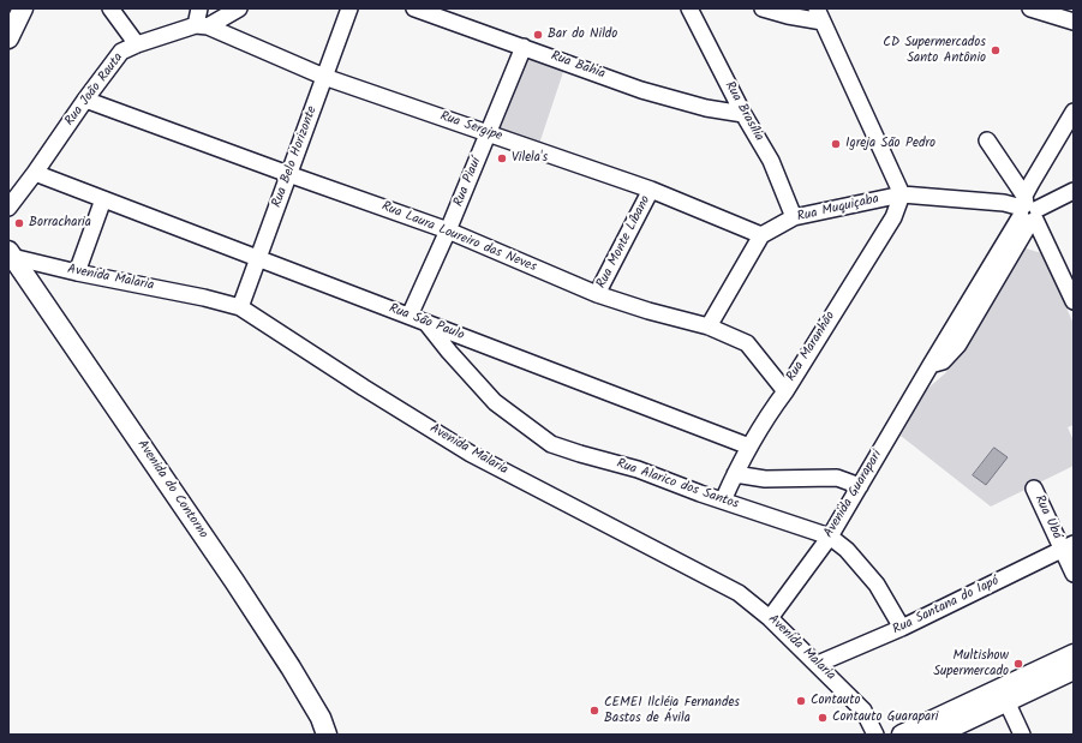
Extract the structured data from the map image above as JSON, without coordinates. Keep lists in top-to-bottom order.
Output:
{
  "streets": {
    "main road": ["Avenida do Contorno"],
    "street": [
      "Rua Bahia",
      "Rua João Rauta",
      "Rua Brasília",
      "Rua Sergipe",
      "Rua Belo Horizonte",
      "Rua Piauí",
      "Rua Muquiçaba",
      "Rua Laura Loureiro das Neves",
      "Rua Monte Líbano",
      "Avenida Malaria",
      "Rua São Paulo",
      "Rua Maranhão",
      "Rua Alarico dos Santos",
      "Avenida Guarapari",
      "Rua Ubá",
      "Rua Santana do Iapó"
    ]
  },
  "crossings": [
    ["Rua Bahia", "Rua Brasília"],
    ["Rua Bahia", "Rua Piauí"],
    ["Rua João Rauta", "Rua Sergipe"],
    ["Rua João Rauta", "Rua Laura Loureiro das Neves"],
    ["Rua João Rauta", "Rua São Paulo"],
    ["Rua Brasília", "Rua Muquiçaba"],
    ["Rua Sergipe", "Rua Belo Horizonte"],
    ["Rua Sergipe", "Rua Piauí"],
    ["Rua Sergipe", "Rua Muquiçaba"],
    ["Rua Sergipe", "Rua Monte Líbano"],
    ["Rua Belo Horizonte", "Rua Laura Loureiro das Neves"],
    ["Rua Belo Horizonte", "Avenida Malaria"],
    ["Rua Belo Horizonte", "Rua São Paulo"],
    ["Rua Piauí", "Rua Laura Loureiro das Neves"],
    ["Rua Piauí", "Rua São Paulo"],
    ["Rua Muquiçaba", "Rua Maranhão"],
    ["Rua Muquiçaba", "Avenida Guarapari"],
    ["Rua Laura Loureiro das Neves", "Rua Monte Líbano"],
    ["Rua Laura Loureiro das Neves", "Rua Maranhão"],
    ["Avenida Malaria", "Avenida do Contorno"],
    ["Avenida Malaria", "Avenida Guarapari"],
    ["Avenida Malaria", "Rua Santana do Iapó"],
    ["Rua São Paulo", "Rua Maranhão"],
    ["Rua São Paulo", "Rua Alarico dos Santos"],
    ["Rua Maranhão", "Rua Alarico dos Santos"],
    ["Rua Alarico dos Santos", "Avenida Guarapari"],
    ["Rua Alarico dos Santos", "Rua Santana do Iapó"],
    ["Rua Ubá", "Rua Santana do Iapó"]
  ],
  "places": [
    "Bar do Nildo",
    "CD Supermercados Santo Antônio",
    "Igreja São Pedro",
    "Vilela's",
    "Borracharia",
    "Multishow Supermercado",
    "Contauto",
    "CEMEI Ilcléia Fernandes Bastos de Ávila",
    "Contauto Guarapari"
  ]
}
